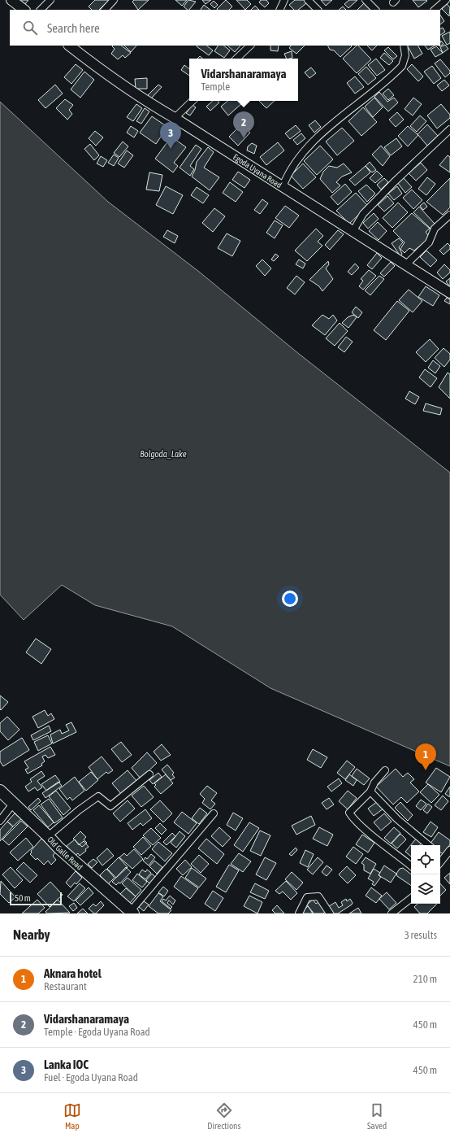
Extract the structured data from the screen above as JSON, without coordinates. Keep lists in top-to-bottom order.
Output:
{
  "streets": {
    "highway": ["Old Galle Road"],
    "main road": ["Egoda Uyana Road"]
  },
  "water": ["Bolgoda_Lake"],
  "scale_bar": "50 m",
  "page": {
    "search": "Search here",
    "popup": ["Vidarshanaramaya", "Temple"],
    "pins": ["2", "3", "1"],
    "scale": "50 m",
    "heading": ["Nearby", "3 results"],
    "list": [
      {
        "mark": "1",
        "name": "Aknara hotel",
        "note": "Restaurant",
        "value": "210 m"
      },
      {
        "mark": "2",
        "name": "Vidarshanaramaya",
        "note": "Temple · Egoda Uyana Road",
        "value": "450 m"
      },
      {
        "mark": "3",
        "name": "Lanka IOC",
        "note": "Fuel · Egoda Uyana Road",
        "value": "450 m"
      }
    ],
    "nav": ["Map", "Directions", "Saved"]
  }
}
